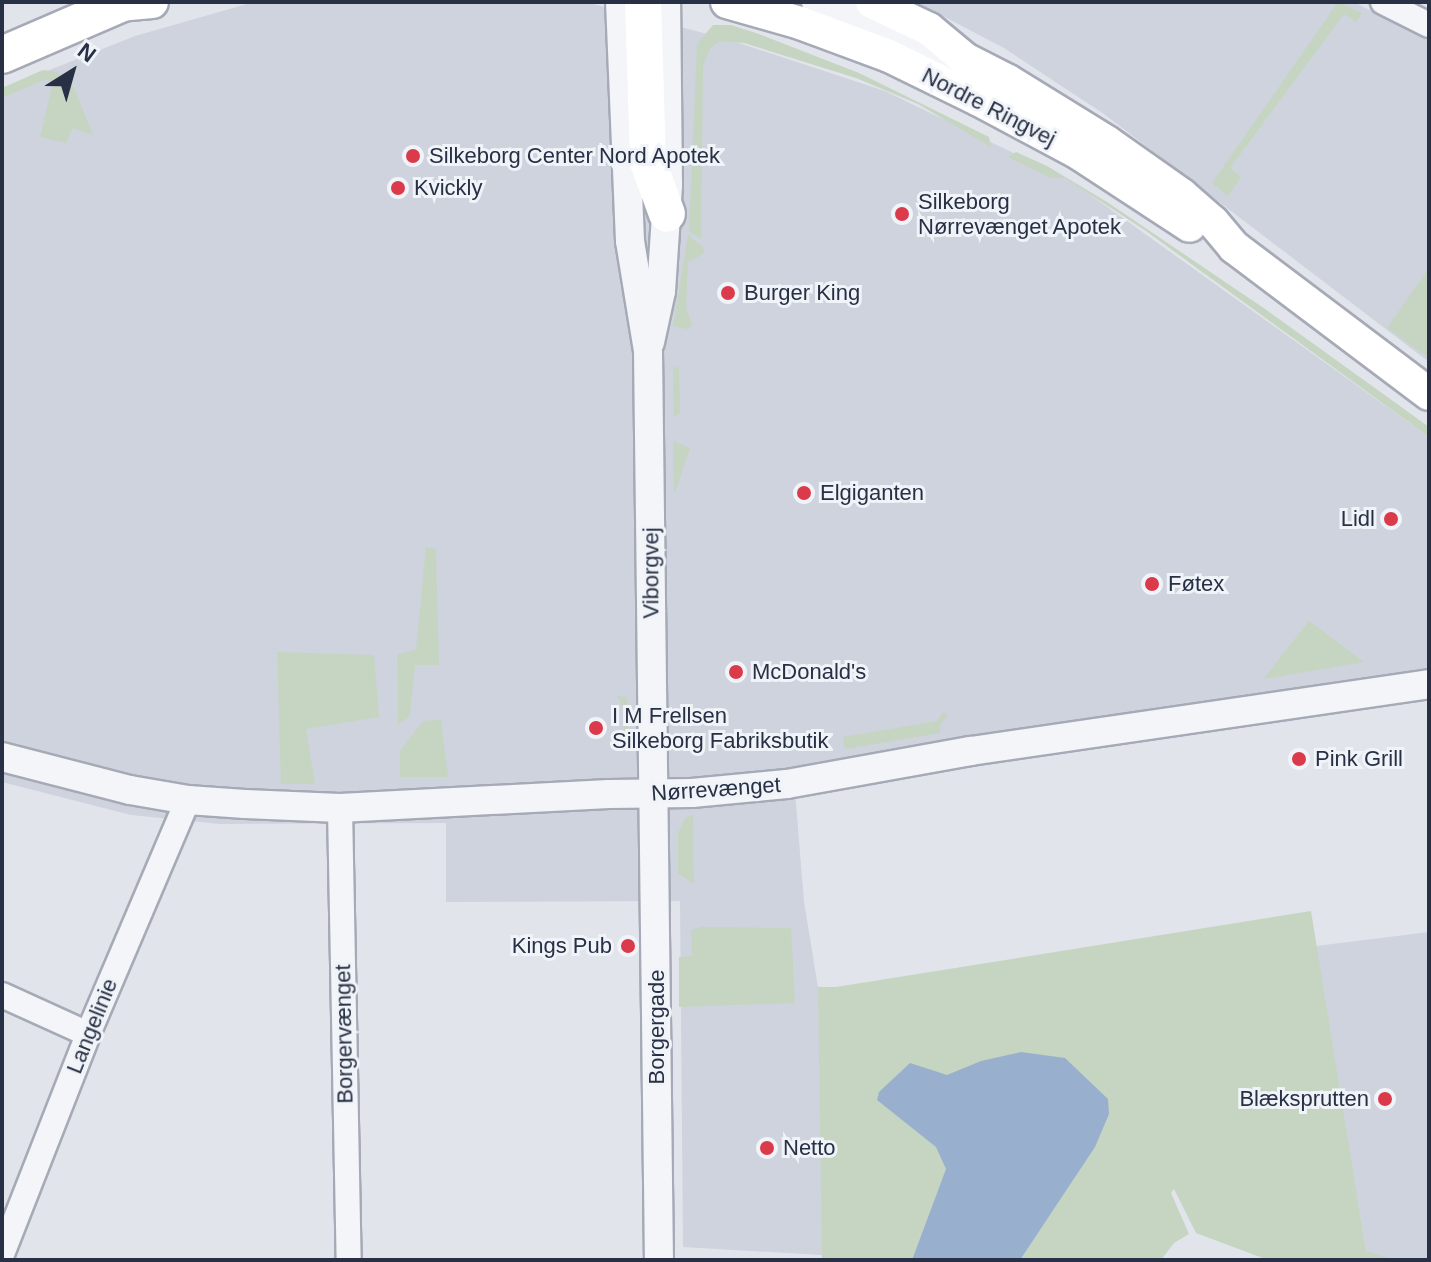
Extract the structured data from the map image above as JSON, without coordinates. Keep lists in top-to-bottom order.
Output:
{
  "streets": {
    "main road": ["Nordre Ringvej"],
    "street": [
      "Viborgvej",
      "Nørrevænget",
      "Langelinie",
      "Borgergade",
      "Borgervænget"
    ]
  },
  "crossings": [
    ["Viborgvej", "Nørrevænget"],
    ["Viborgvej", "Borgergade"],
    ["Nørrevænget", "Langelinie"],
    ["Nørrevænget", "Borgergade"],
    ["Nørrevænget", "Borgervænget"]
  ],
  "places": [
    "Silkeborg Center Nord Apotek",
    "Kvickly",
    "Silkeborg Nørrevænget Apotek",
    "Burger King",
    "Elgiganten",
    "Lidl",
    "Føtex",
    "McDonald's",
    "I M Frellsen Silkeborg Fabriksbutik",
    "Pink Grill",
    "Kings Pub",
    "Blæksprutten",
    "Netto"
  ],
  "north": "top right"
}
